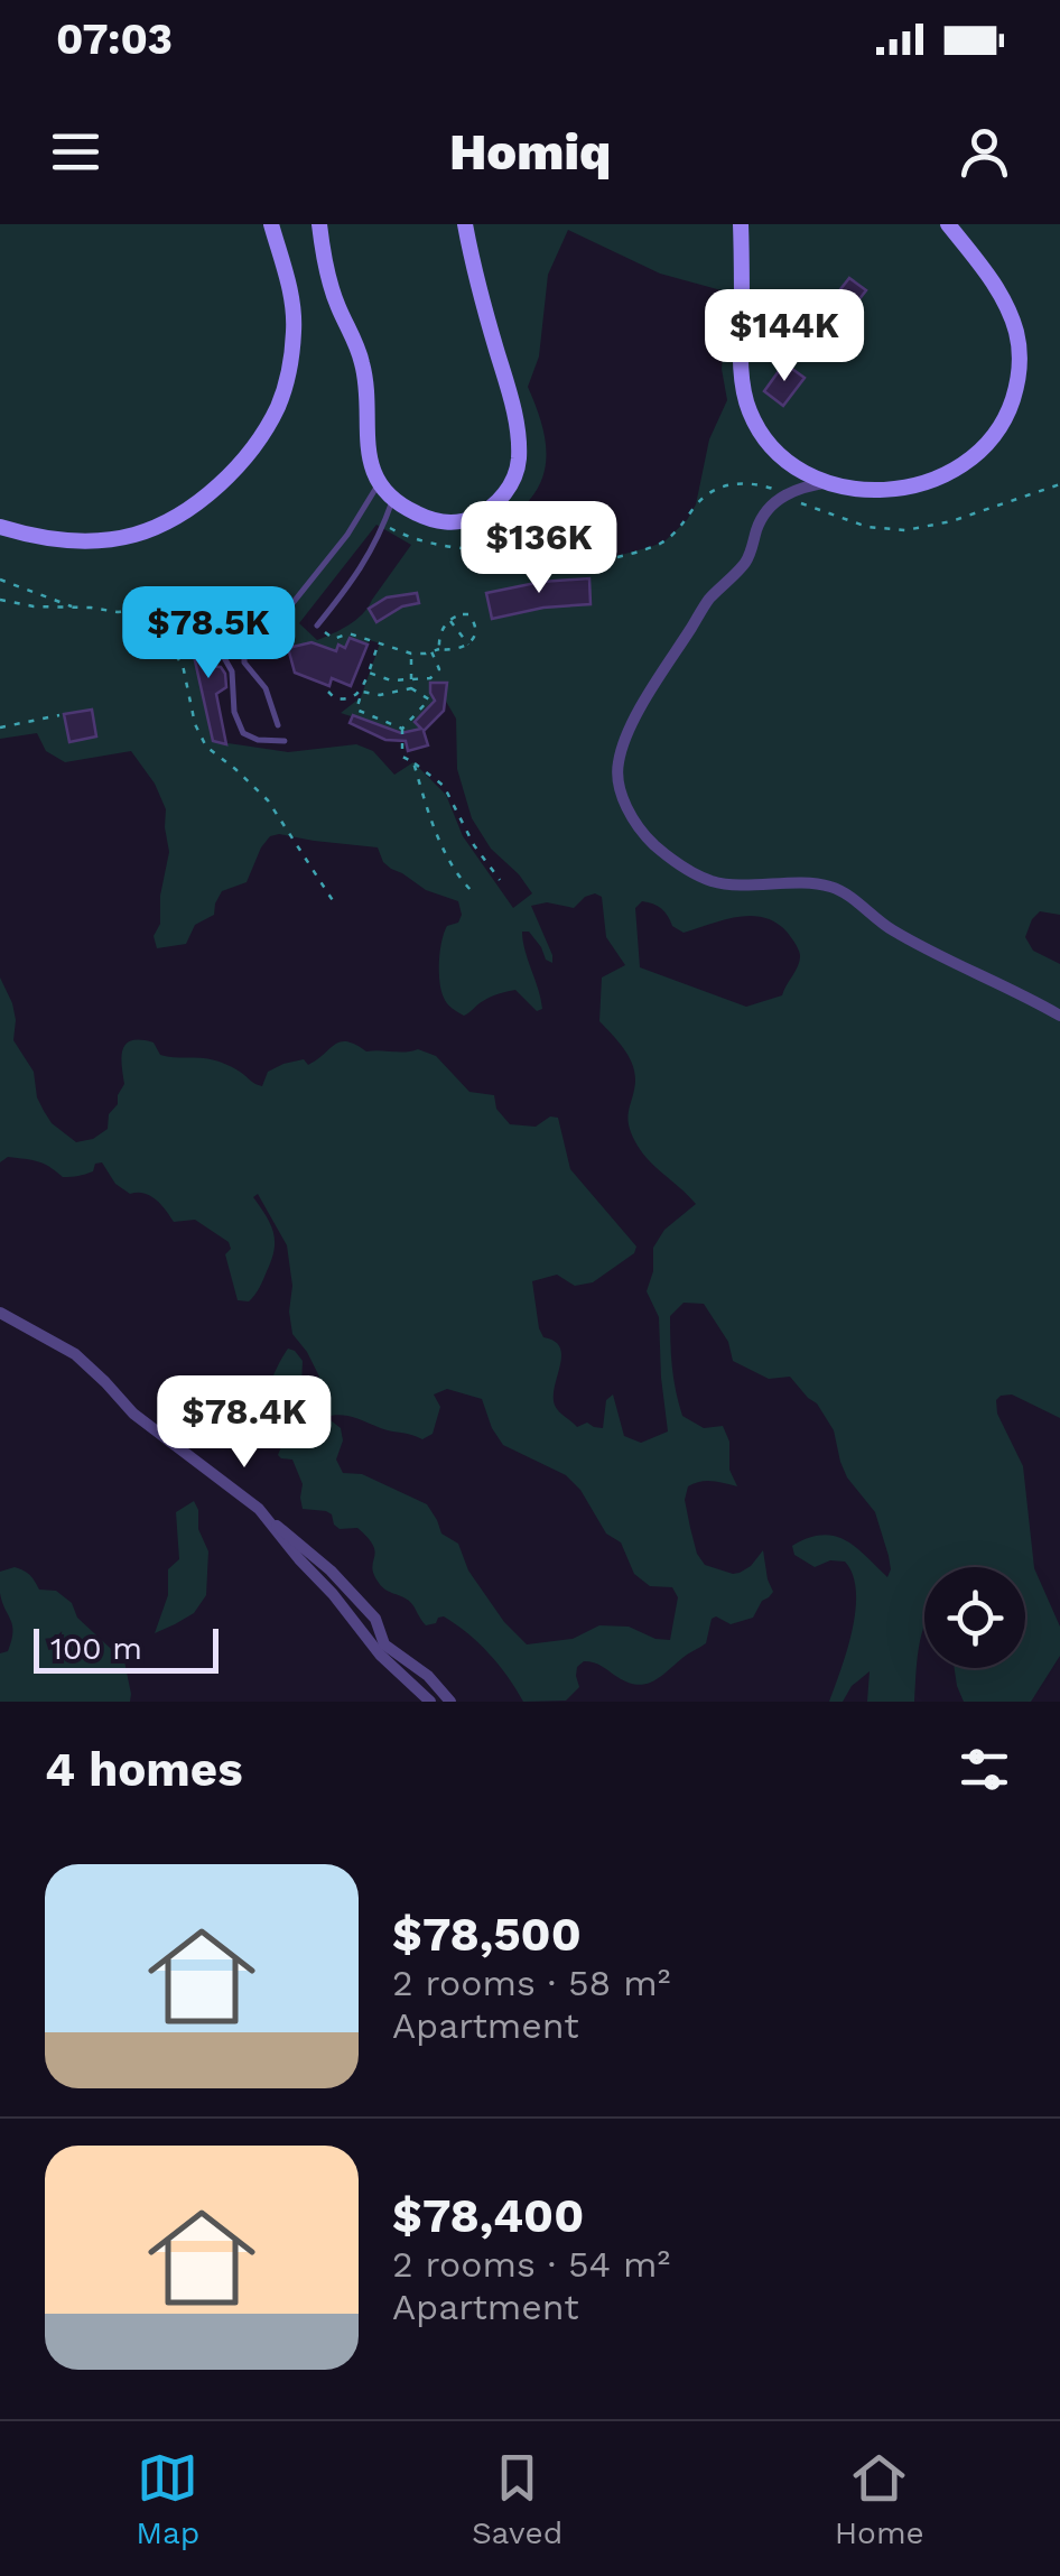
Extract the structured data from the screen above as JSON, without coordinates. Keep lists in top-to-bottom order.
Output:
{
  "scale_bar": "100 m",
  "page": {
    "status": "07:03",
    "header": "Homiq",
    "price": [
      "$144K",
      "$136K",
      "$78.5K",
      "$78.4K"
    ],
    "scale": "100 m",
    "heading": "4 homes",
    "list": [
      {
        "name": "$78,500",
        "note": "2 rooms · 58 m² · Apartment"
      },
      {
        "name": "$78,400",
        "note": "2 rooms · 54 m² · Apartment"
      }
    ],
    "tabs": ["Map", "Saved", "Home"]
  }
}
